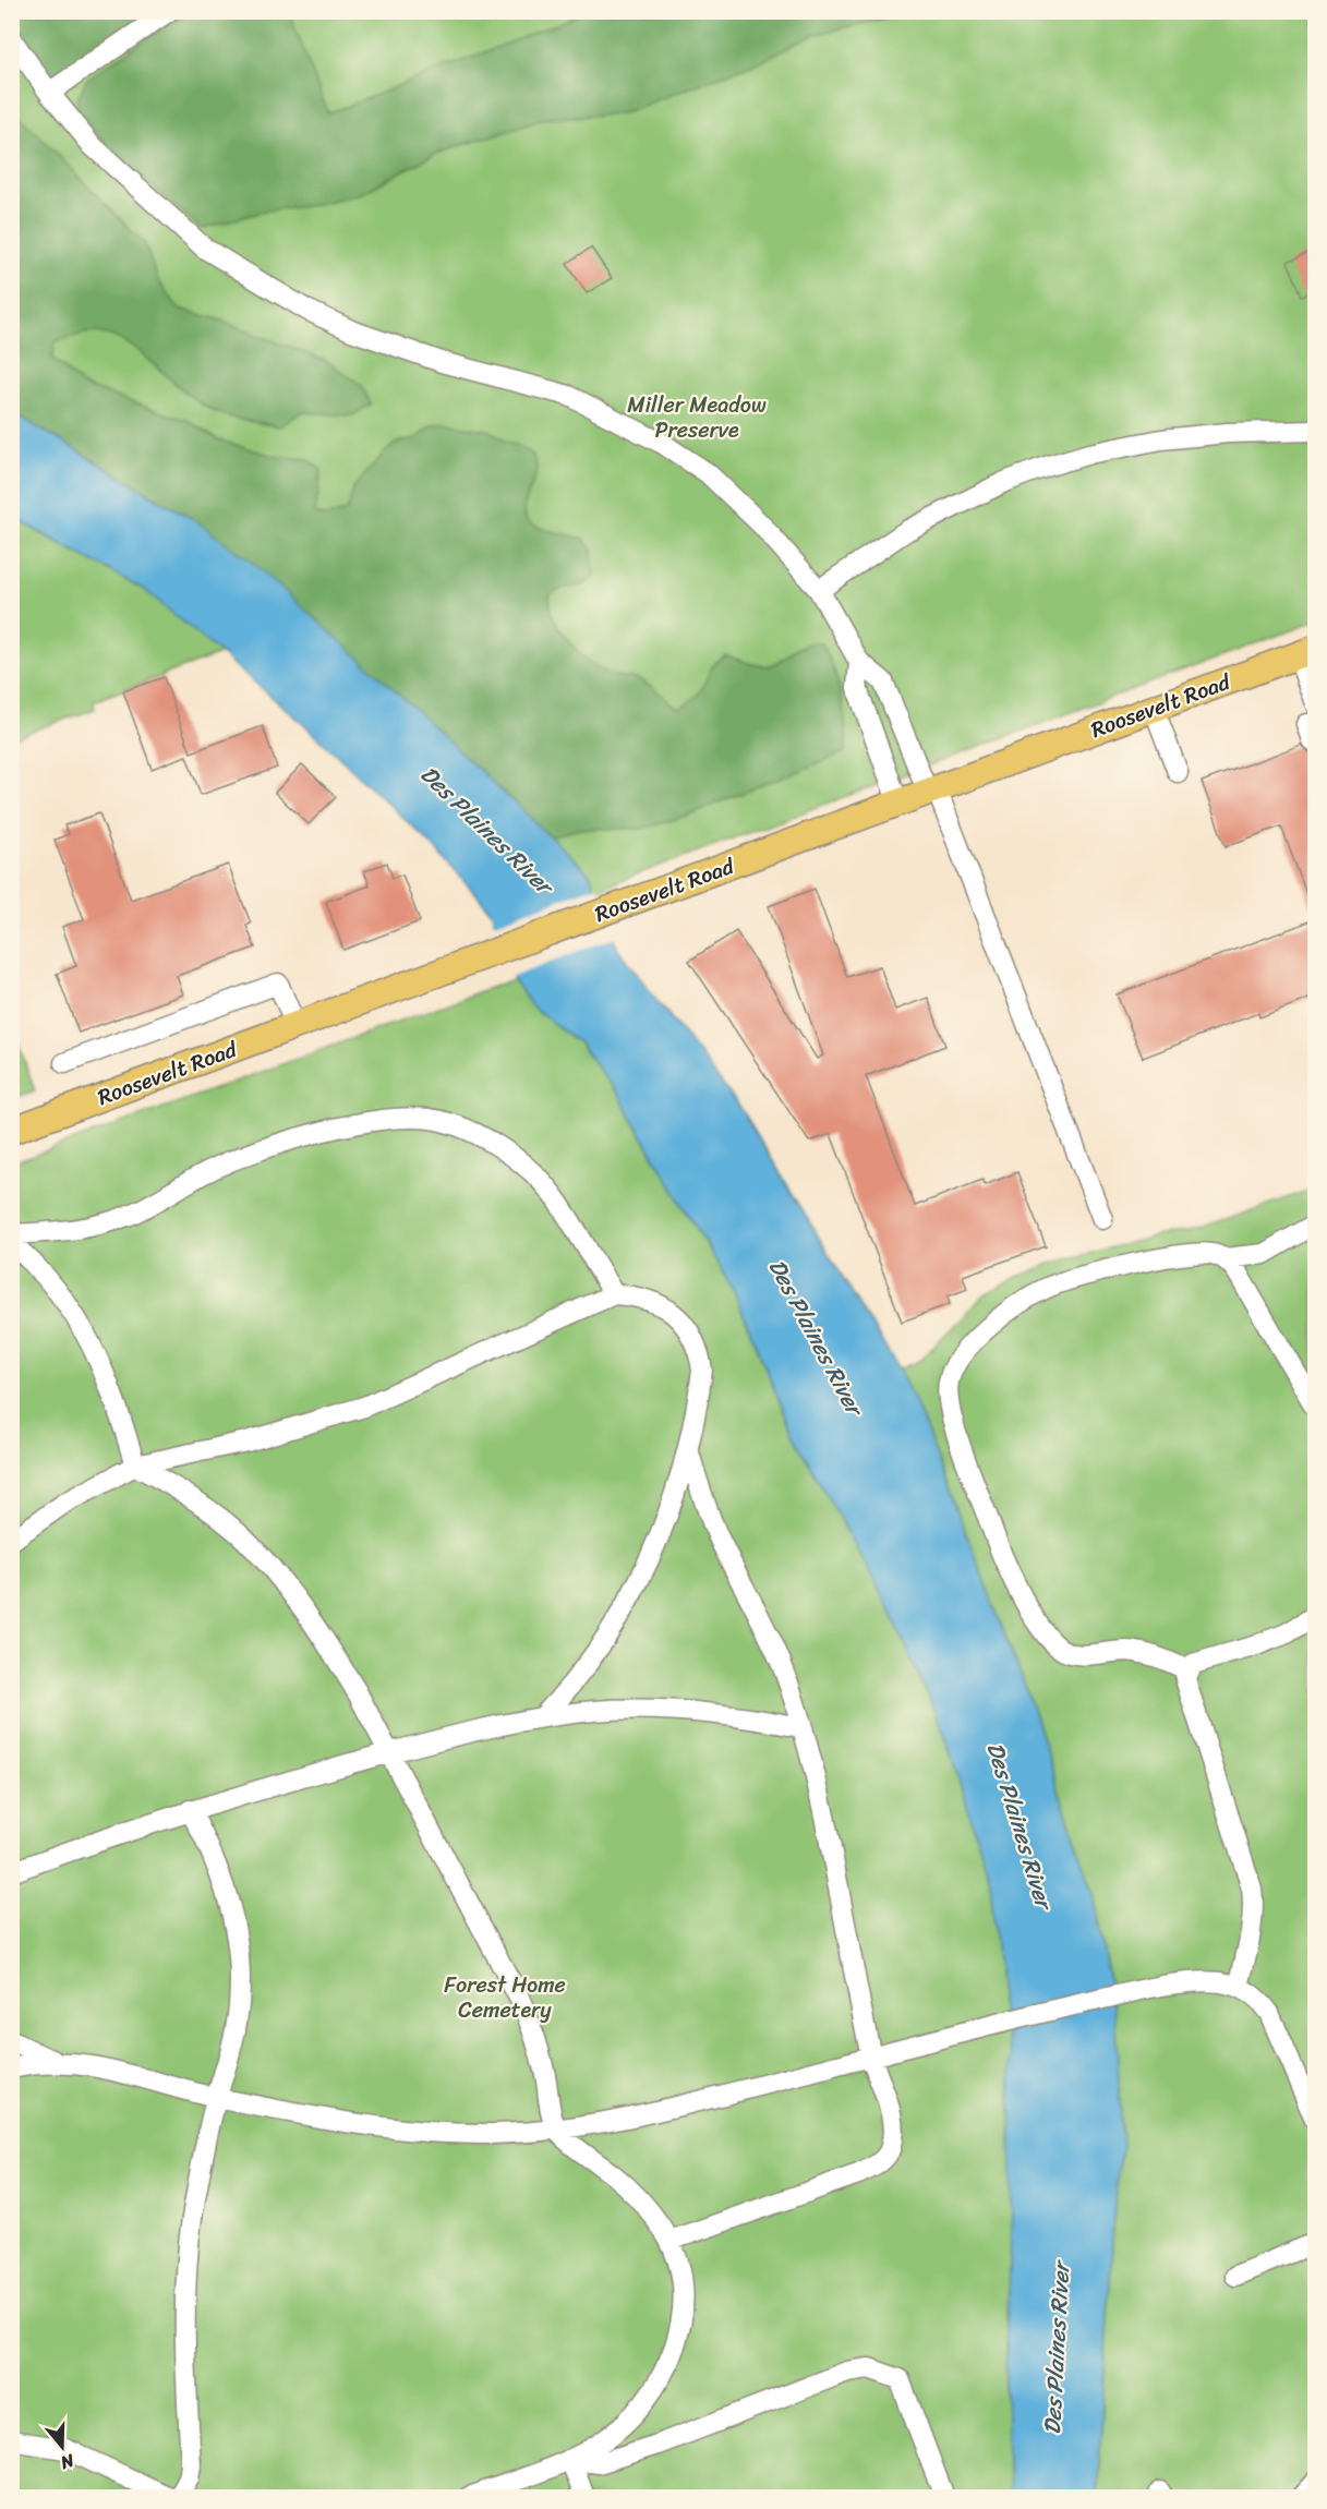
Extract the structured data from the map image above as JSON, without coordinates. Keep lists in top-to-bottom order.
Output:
{
  "streets": {
    "main road": ["Roosevelt Road"]
  },
  "water": ["Des Plaines River"],
  "parks": ["Miller Meadow Preserve", "Forest Home Cemetery"],
  "north": "bottom"
}
